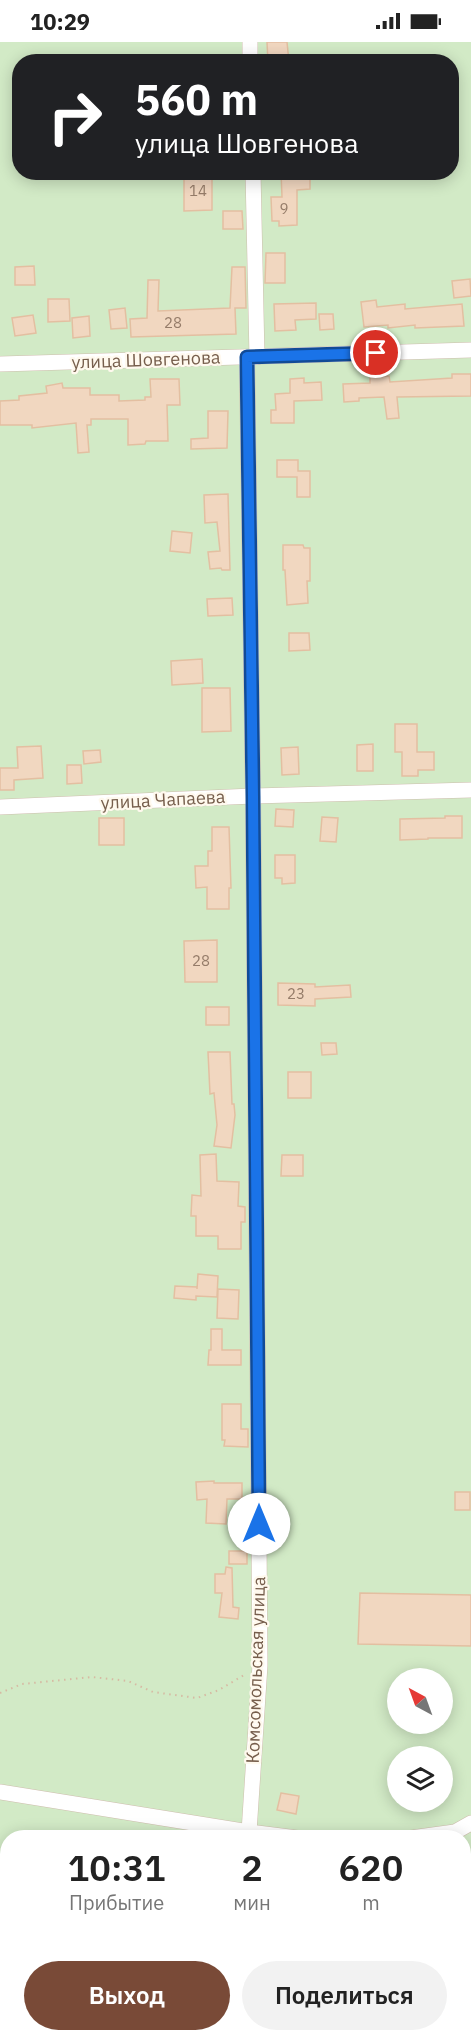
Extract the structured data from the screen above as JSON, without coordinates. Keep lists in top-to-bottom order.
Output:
{
  "streets": {
    "street": ["улица Шовгенова", "улица Чапаева", "Комсомольская улица"]
  },
  "crossings": [
    ["улица Шовгенова", "Комсомольская улица"],
    ["улица Чапаева", "Комсомольская улица"]
  ],
  "house_numbers": [
    "14",
    "9",
    "28",
    "28",
    "23"
  ],
  "north": "top left",
  "page": {
    "status": "10:29",
    "turn": ["560 m", "улица Шовгенова"],
    "eta": [
      "10:31",
      "Прибытие",
      "2",
      "мин",
      "620",
      "m"
    ],
    "buttons": ["Выход", "Поделиться"]
  }
}
